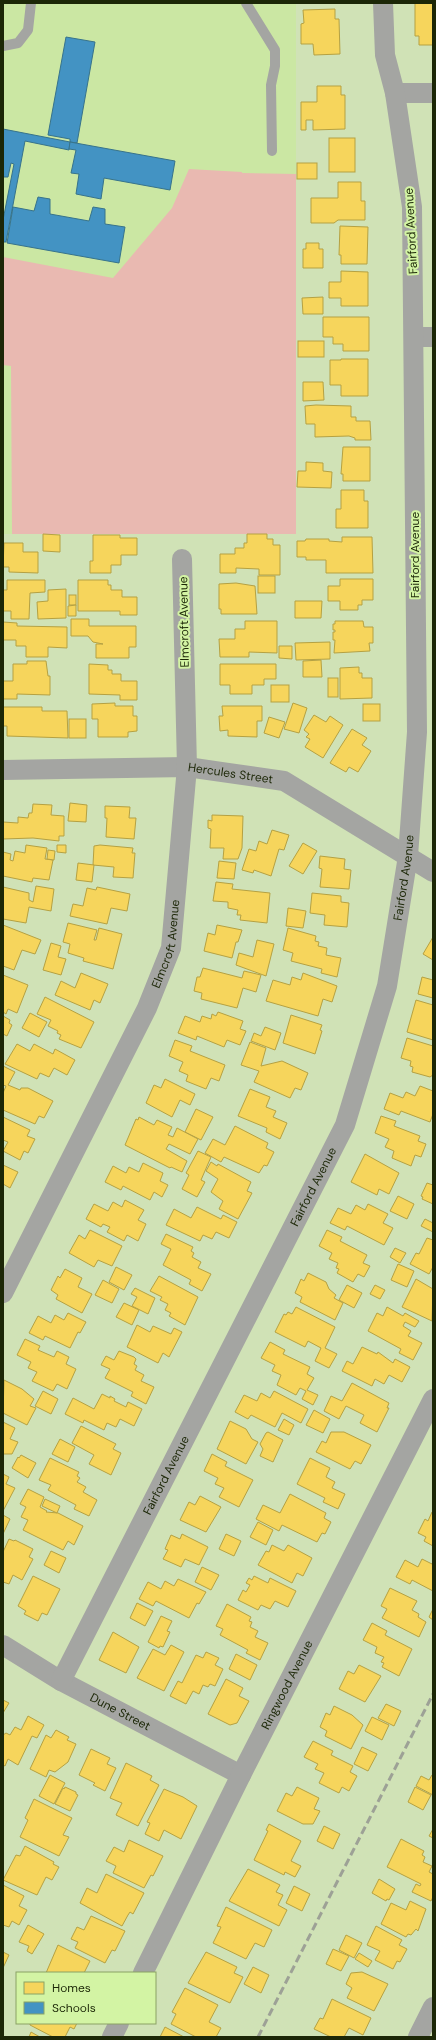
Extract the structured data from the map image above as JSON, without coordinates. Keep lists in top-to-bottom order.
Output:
{
  "streets": {
    "street": [
      "Fairford Avenue",
      "Elmcroft Avenue",
      "Hercules Street",
      "Ringwood Avenue",
      "Dune Street"
    ]
  },
  "crossings": [
    ["Fairford Avenue", "Hercules Street"],
    ["Fairford Avenue", "Dune Street"],
    ["Elmcroft Avenue", "Hercules Street"],
    ["Ringwood Avenue", "Dune Street"]
  ],
  "legend": ["Homes", "Schools"]
}
